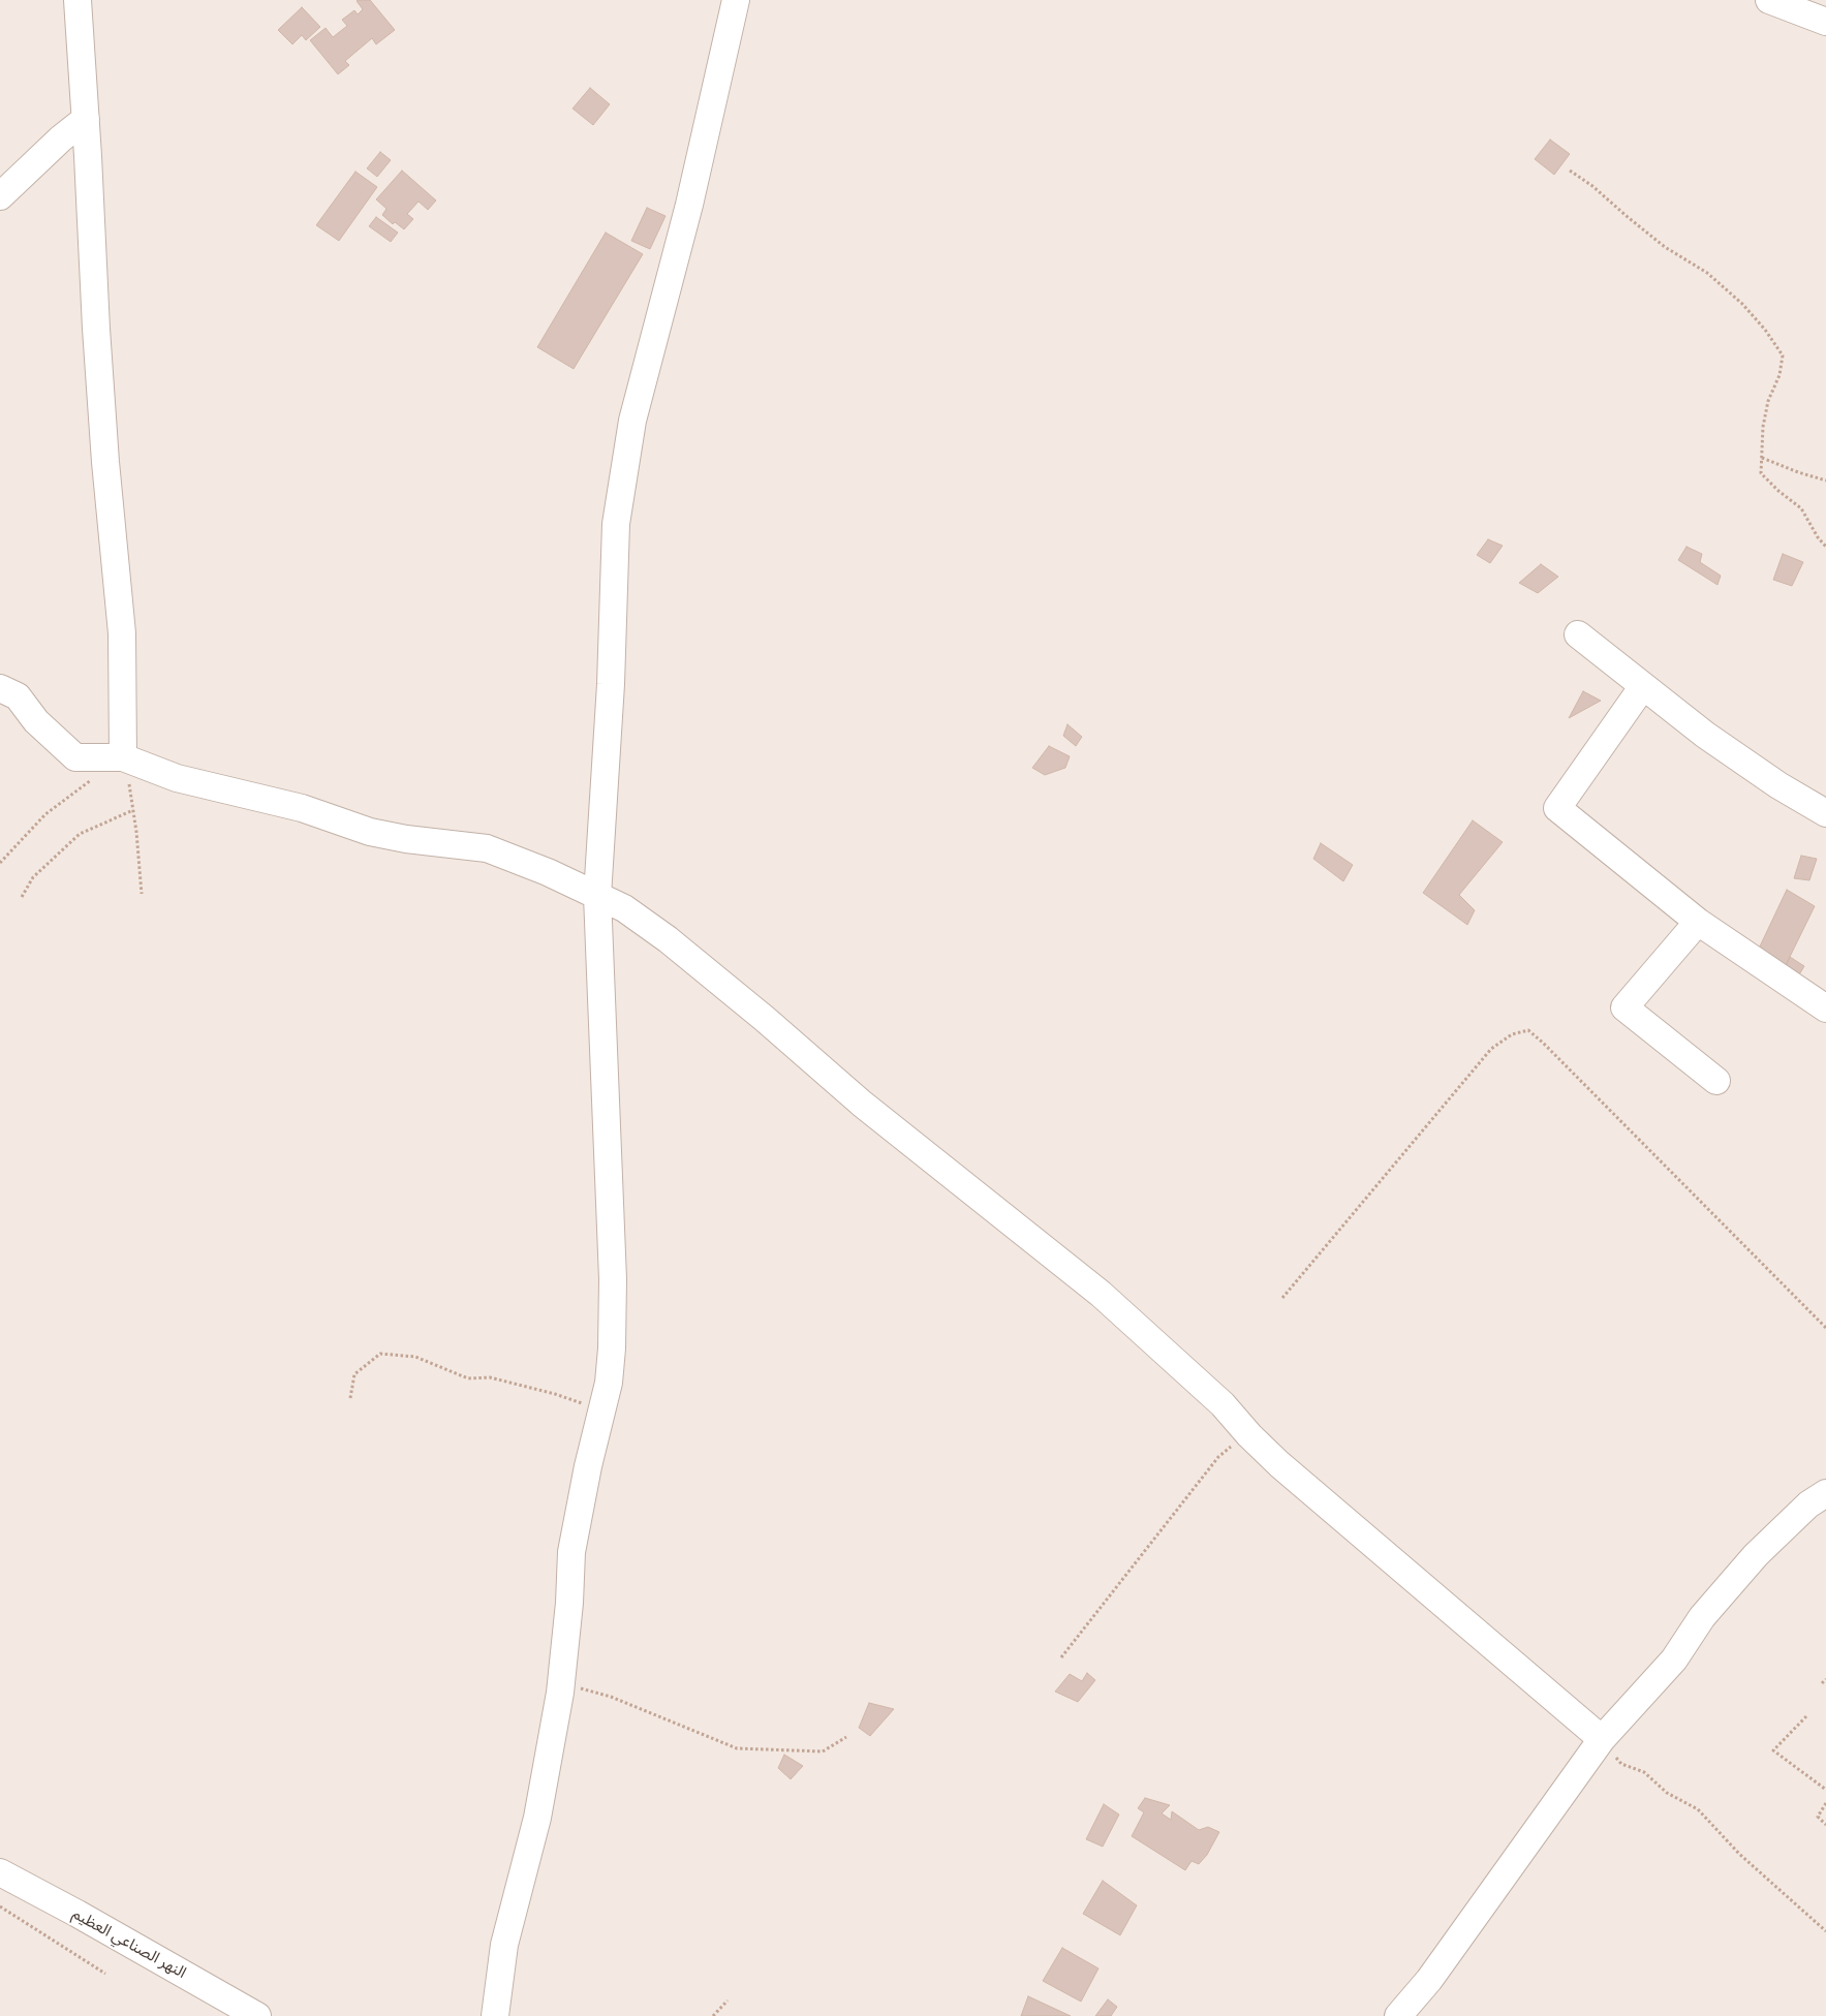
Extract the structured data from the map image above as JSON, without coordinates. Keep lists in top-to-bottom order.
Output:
{
  "streets": {
    "street": ["النهر الصناعي العظيم"]
  }
}
